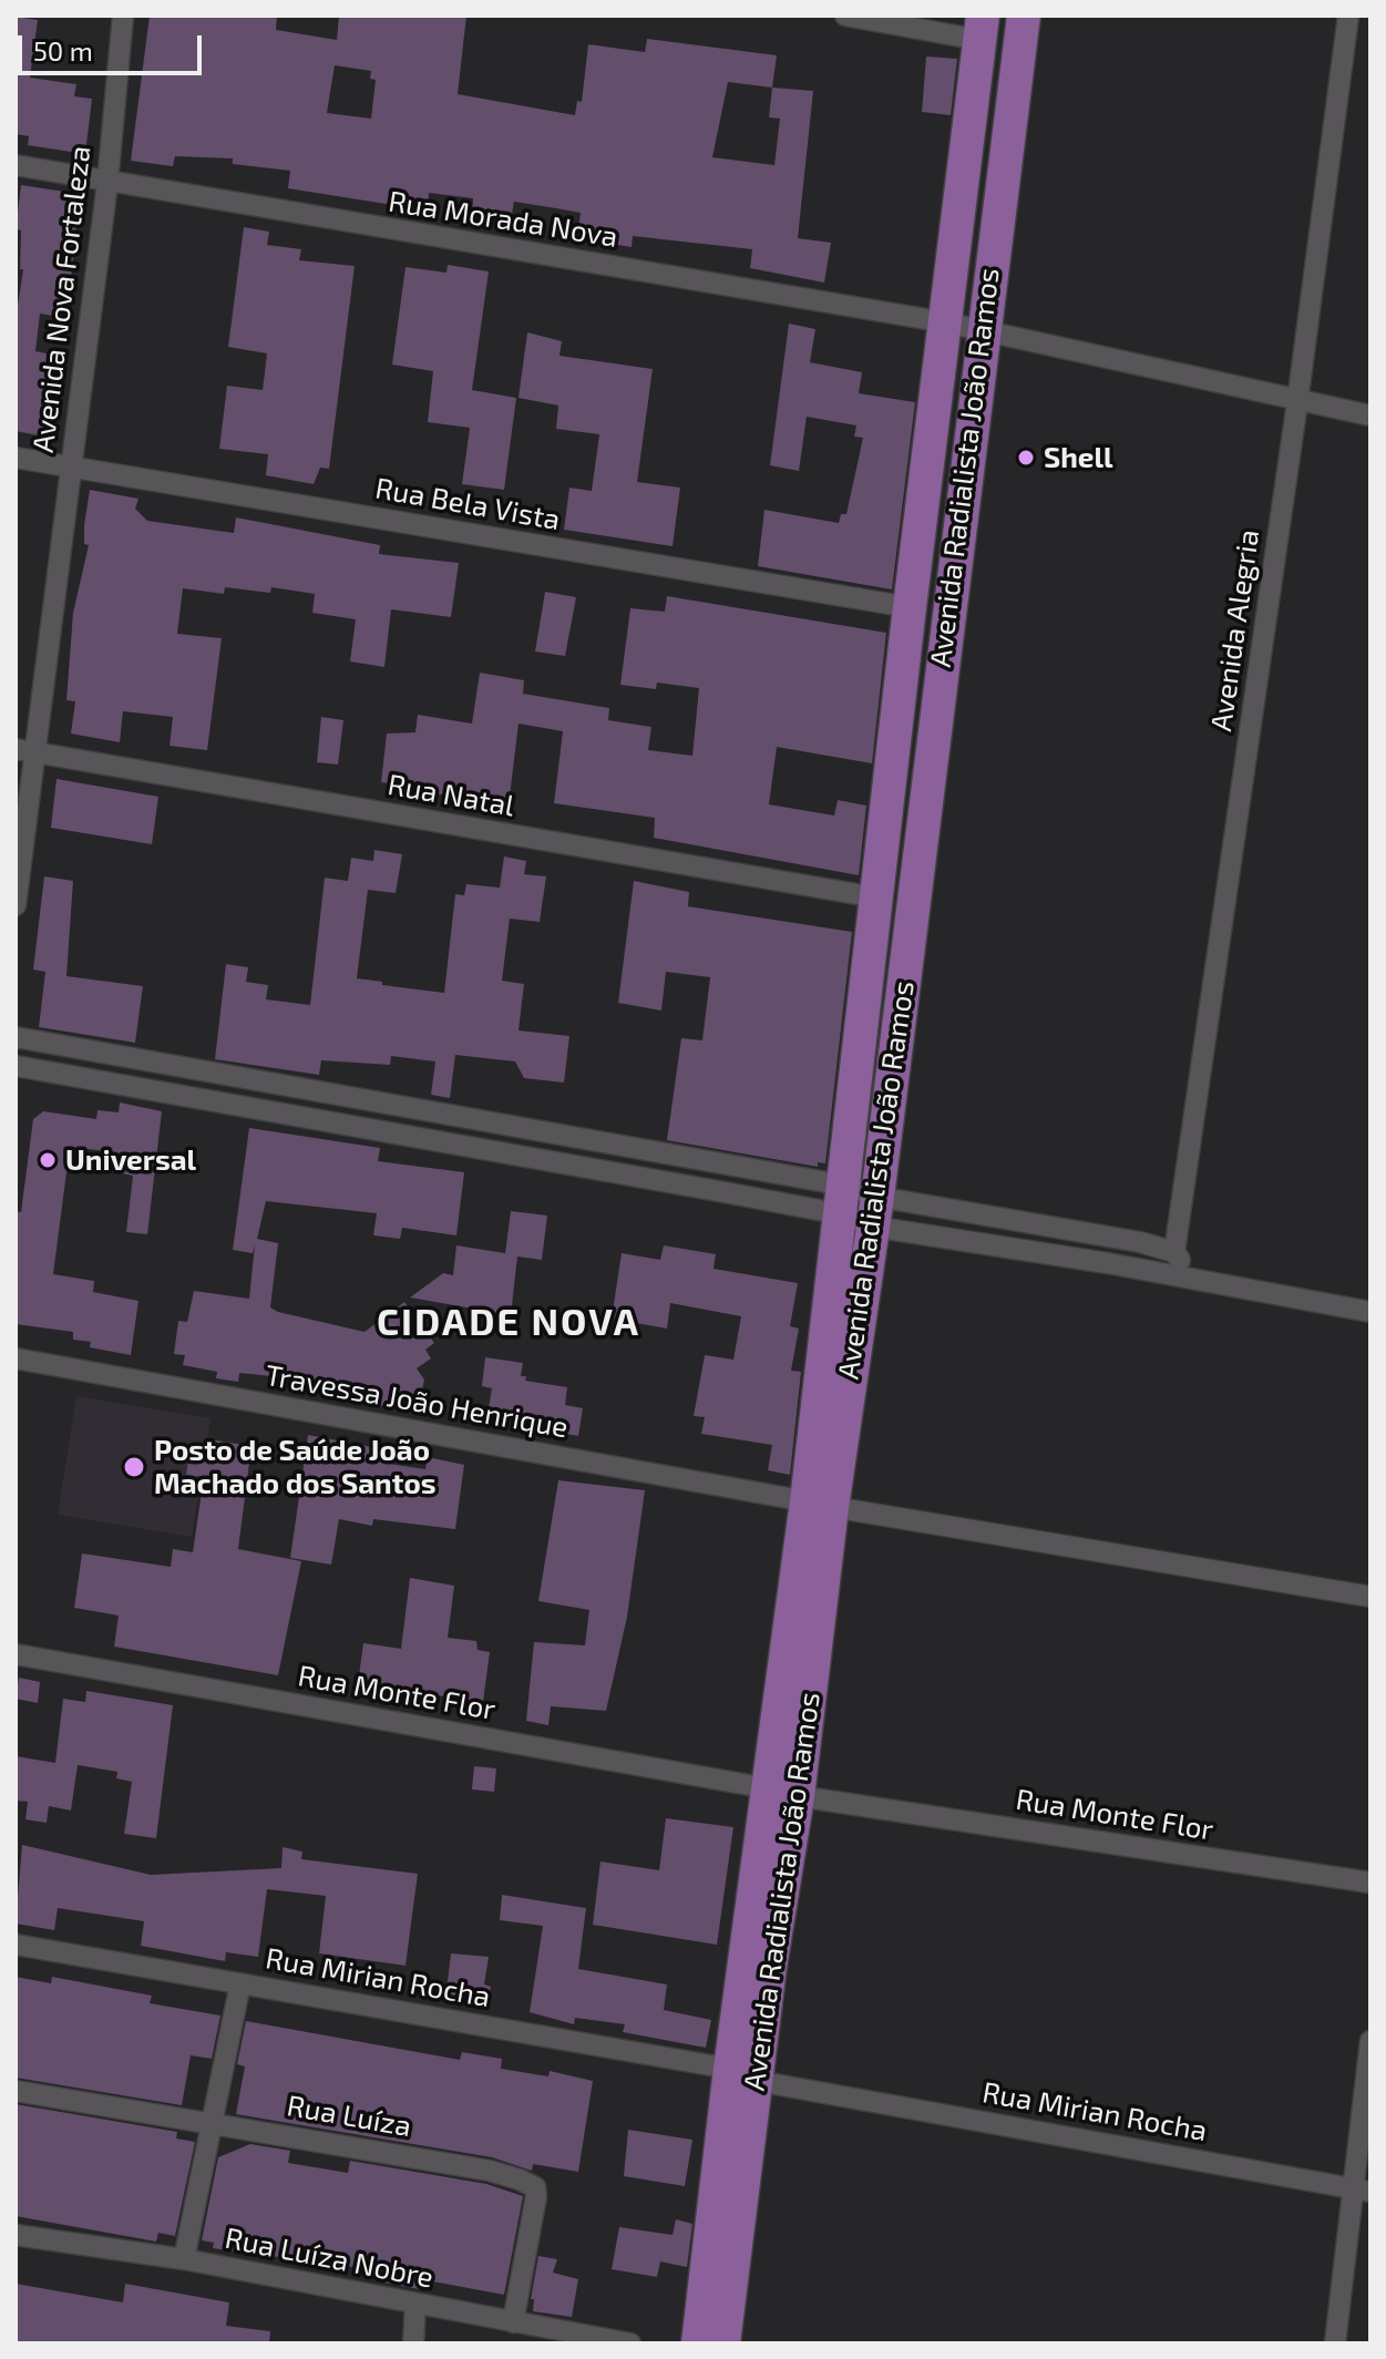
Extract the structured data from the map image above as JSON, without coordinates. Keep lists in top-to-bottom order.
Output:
{
  "streets": {
    "main road": ["Avenida Radialista João Ramos"],
    "street": [
      "Rua Morada Nova",
      "Avenida Nova Fortaleza",
      "Rua Bela Vista",
      "Avenida Alegria",
      "Rua Natal",
      "Travessa João Henrique",
      "Rua Monte Flor",
      "Rua Mirian Rocha",
      "Rua Luíza",
      "Rua Luíza Nobre"
    ]
  },
  "crossings": [
    ["Rua Morada Nova", "Avenida Nova Fortaleza"],
    ["Rua Morada Nova", "Avenida Radialista João Ramos"],
    ["Rua Morada Nova", "Avenida Alegria"],
    ["Avenida Nova Fortaleza", "Rua Bela Vista"],
    ["Avenida Nova Fortaleza", "Rua Natal"],
    ["Avenida Radialista João Ramos", "Rua Bela Vista"],
    ["Avenida Radialista João Ramos", "Rua Natal"],
    ["Avenida Radialista João Ramos", "Travessa João Henrique"],
    ["Avenida Radialista João Ramos", "Rua Monte Flor"],
    ["Avenida Radialista João Ramos", "Rua Mirian Rocha"],
    ["Rua Luíza", "Rua Luíza Nobre"]
  ],
  "districts": ["CIDADE NOVA"],
  "places": ["Shell", "Universal", "Posto de Saúde João Machado dos Santos"],
  "scale_bar": "50 m"
}
